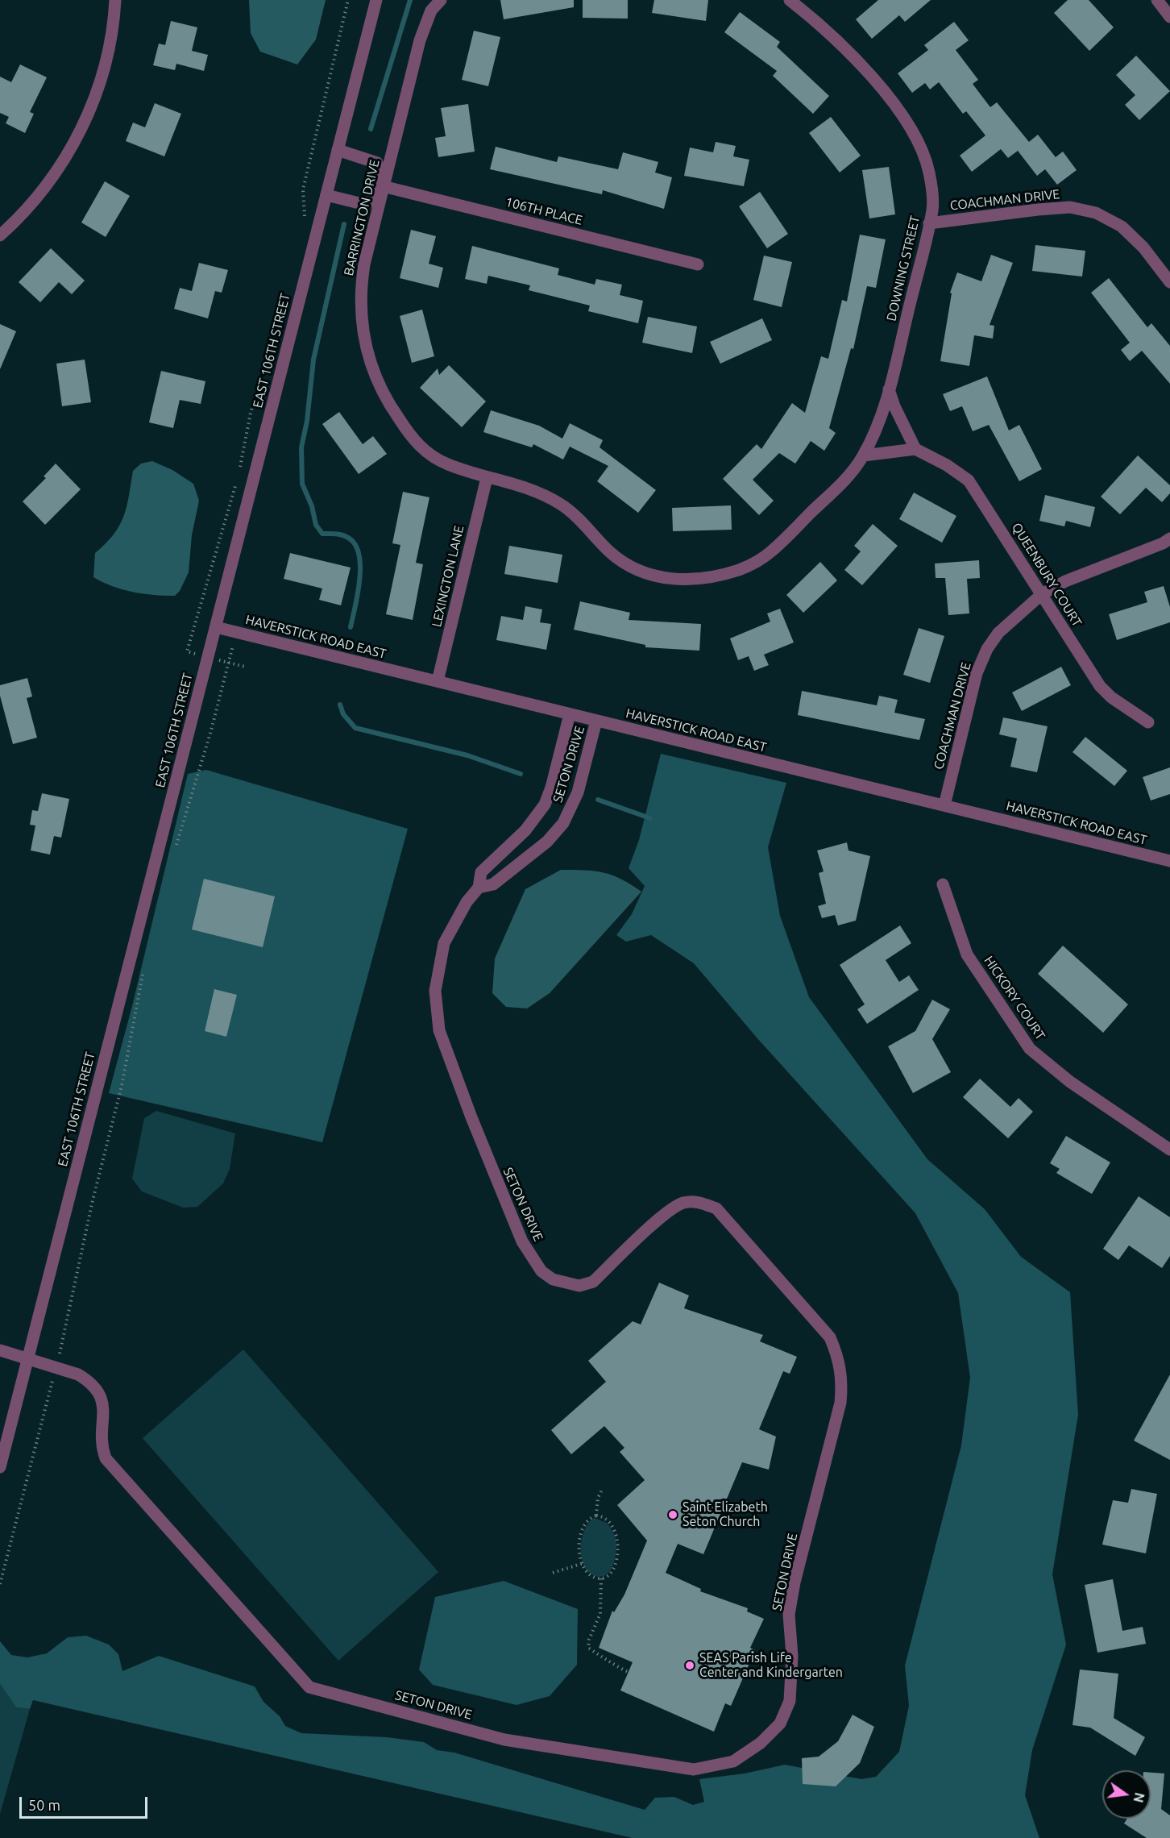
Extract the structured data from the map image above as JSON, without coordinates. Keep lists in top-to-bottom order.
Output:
{
  "streets": {
    "street": [
      "COACHMAN DRIVE",
      "106TH PLACE",
      "BARRINGTON DRIVE",
      "DOWNING STREET",
      "EAST 106TH STREET",
      "QUEENBURY COURT",
      "LEXINGTON LANE",
      "HAVERSTICK ROAD EAST",
      "SETON DRIVE",
      "HICKORY COURT"
    ]
  },
  "crossings": [
    ["COACHMAN DRIVE", "DOWNING STREET"],
    ["COACHMAN DRIVE", "QUEENBURY COURT"],
    ["COACHMAN DRIVE", "HAVERSTICK ROAD EAST"],
    ["106TH PLACE", "BARRINGTON DRIVE"],
    ["BARRINGTON DRIVE", "DOWNING STREET"],
    ["BARRINGTON DRIVE", "LEXINGTON LANE"],
    ["EAST 106TH STREET", "HAVERSTICK ROAD EAST"],
    ["EAST 106TH STREET", "SETON DRIVE"],
    ["LEXINGTON LANE", "HAVERSTICK ROAD EAST"],
    ["HAVERSTICK ROAD EAST", "SETON DRIVE"]
  ],
  "places": ["Saint Elizabeth Seton Church", "SEAS Parish Life Center and Kindergarten"],
  "scale_bar": "50 m",
  "north": "right"
}
